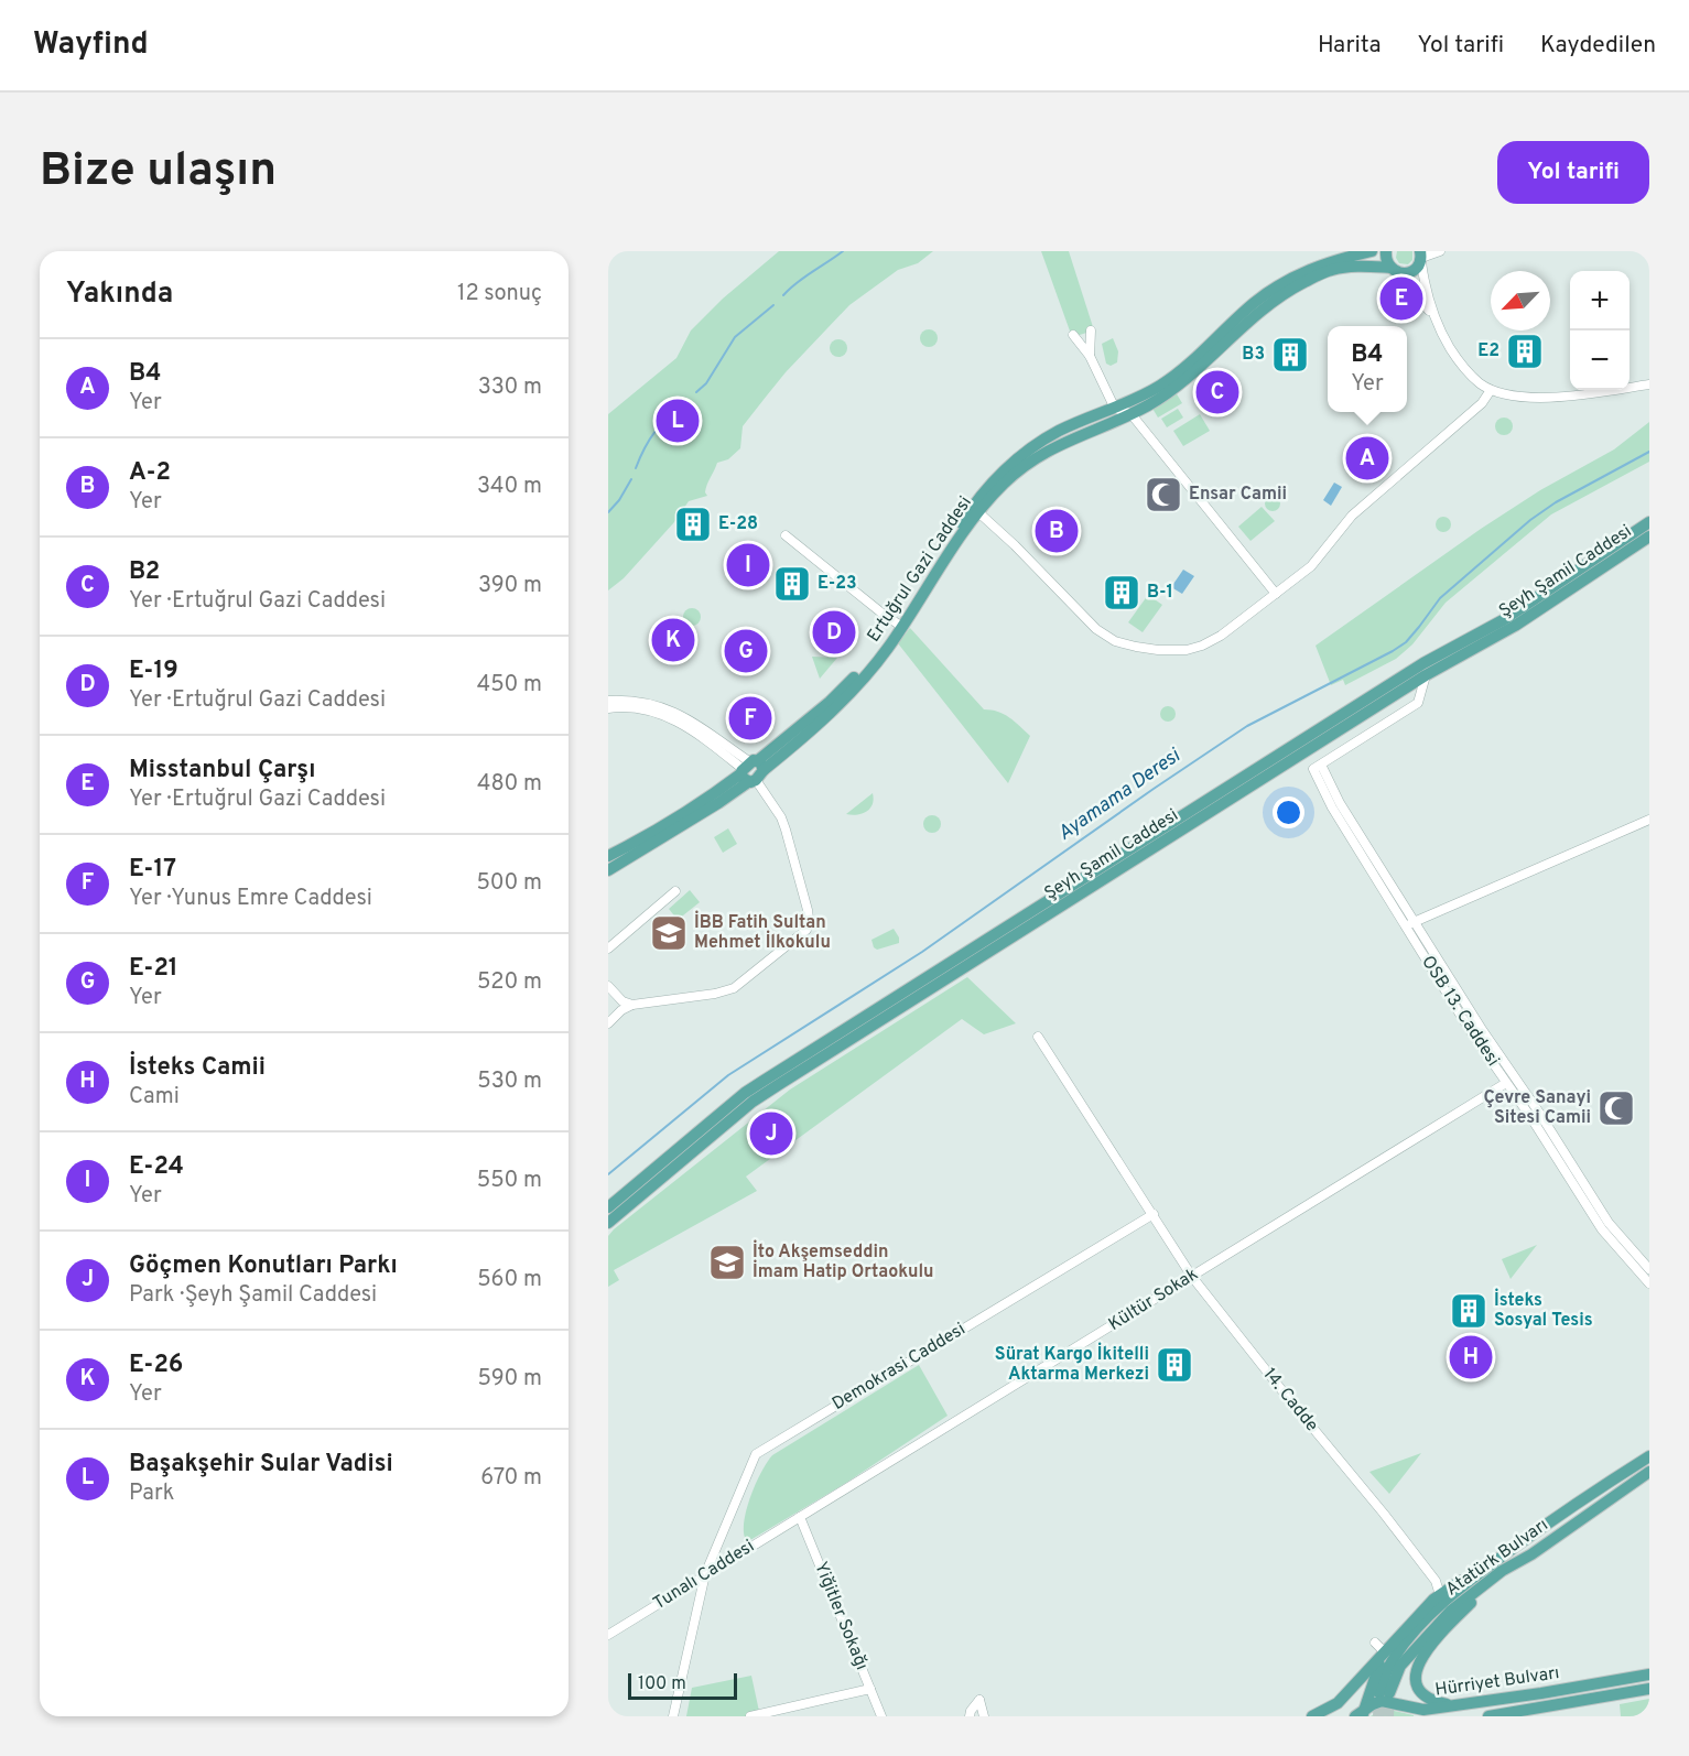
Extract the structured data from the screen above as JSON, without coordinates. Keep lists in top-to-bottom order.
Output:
{
  "streets": {
    "main road": [
      "Ertuğrul Gazi Caddesi",
      "Şeyh Şamil Caddesi",
      "Atatürk Bulvarı",
      "Hürriyet Bulvarı"
    ],
    "street": [
      "OSB 13. Caddesi",
      "Kültür Sokak",
      "Demokrasi Caddesi",
      "14. Cadde",
      "Tunalı Caddesi",
      "Yiğitler Sokağı"
    ]
  },
  "crossings": [
    ["OSB 13. Caddesi", "Kültür Sokak"],
    ["Kültür Sokak", "14. Cadde"],
    ["Kültür Sokak", "Tunalı Caddesi"],
    ["Kültür Sokak", "Yiğitler Sokağı"],
    ["Demokrasi Caddesi", "14. Cadde"],
    ["Demokrasi Caddesi", "Tunalı Caddesi"],
    ["Tunalı Caddesi", "Yiğitler Sokağı"]
  ],
  "water": ["Ayamama Deresi"],
  "places": {
    "building": [
      "E2",
      "B3",
      "E-28",
      "E-23",
      "B-1",
      "İsteks Sosyal Tesis",
      "Sürat Kargo İkitelli Aktarma Merkezi"
    ],
    "mosque": ["Ensar Camii", "Çevre Sanayi Sitesi Camii"],
    "school or university": ["İBB Fatih Sultan Mehmet İlkokulu", "İto Akşemseddin İmam Hatip Ortaokulu"]
  },
  "scale_bar": "100 m",
  "north": "bottom left",
  "page": {
    "header": "Wayfind",
    "nav": ["Harita", "Yol tarifi", "Kaydedilen"],
    "buttons": "Yol tarifi",
    "title": "Bize ulaşın",
    "heading": ["Yakında", "12 sonuç"],
    "map_buttons": ["+", "−"],
    "pins": [
      "E",
      "C",
      "L",
      "A",
      "B",
      "I",
      "D",
      "K",
      "G",
      "F",
      "J",
      "H"
    ],
    "popup": ["B4", "Yer"],
    "list": [
      {
        "mark": "A",
        "name": "B4",
        "note": "Yer",
        "value": "330 m"
      },
      {
        "mark": "B",
        "name": "A-2",
        "note": "Yer",
        "value": "340 m"
      },
      {
        "mark": "C",
        "name": "B2",
        "note": "Yer · Ertuğrul Gazi Caddesi",
        "value": "390 m"
      },
      {
        "mark": "D",
        "name": "E-19",
        "note": "Yer · Ertuğrul Gazi Caddesi",
        "value": "450 m"
      },
      {
        "mark": "E",
        "name": "Misstanbul Çarşı",
        "note": "Yer · Ertuğrul Gazi Caddesi",
        "value": "480 m"
      },
      {
        "mark": "F",
        "name": "E-17",
        "note": "Yer · Yunus Emre Caddesi",
        "value": "500 m"
      },
      {
        "mark": "G",
        "name": "E-21",
        "note": "Yer",
        "value": "520 m"
      },
      {
        "mark": "H",
        "name": "İsteks Camii",
        "note": "Cami",
        "value": "530 m"
      },
      {
        "mark": "I",
        "name": "E-24",
        "note": "Yer",
        "value": "550 m"
      },
      {
        "mark": "J",
        "name": "Göçmen Konutları Parkı",
        "note": "Park · Şeyh Şamil Caddesi",
        "value": "560 m"
      },
      {
        "mark": "K",
        "name": "E-26",
        "note": "Yer",
        "value": "590 m"
      },
      {
        "mark": "L",
        "name": "Başakşehir Sular Vadisi",
        "note": "Park",
        "value": "670 m"
      }
    ],
    "scale": "100 m"
  }
}
